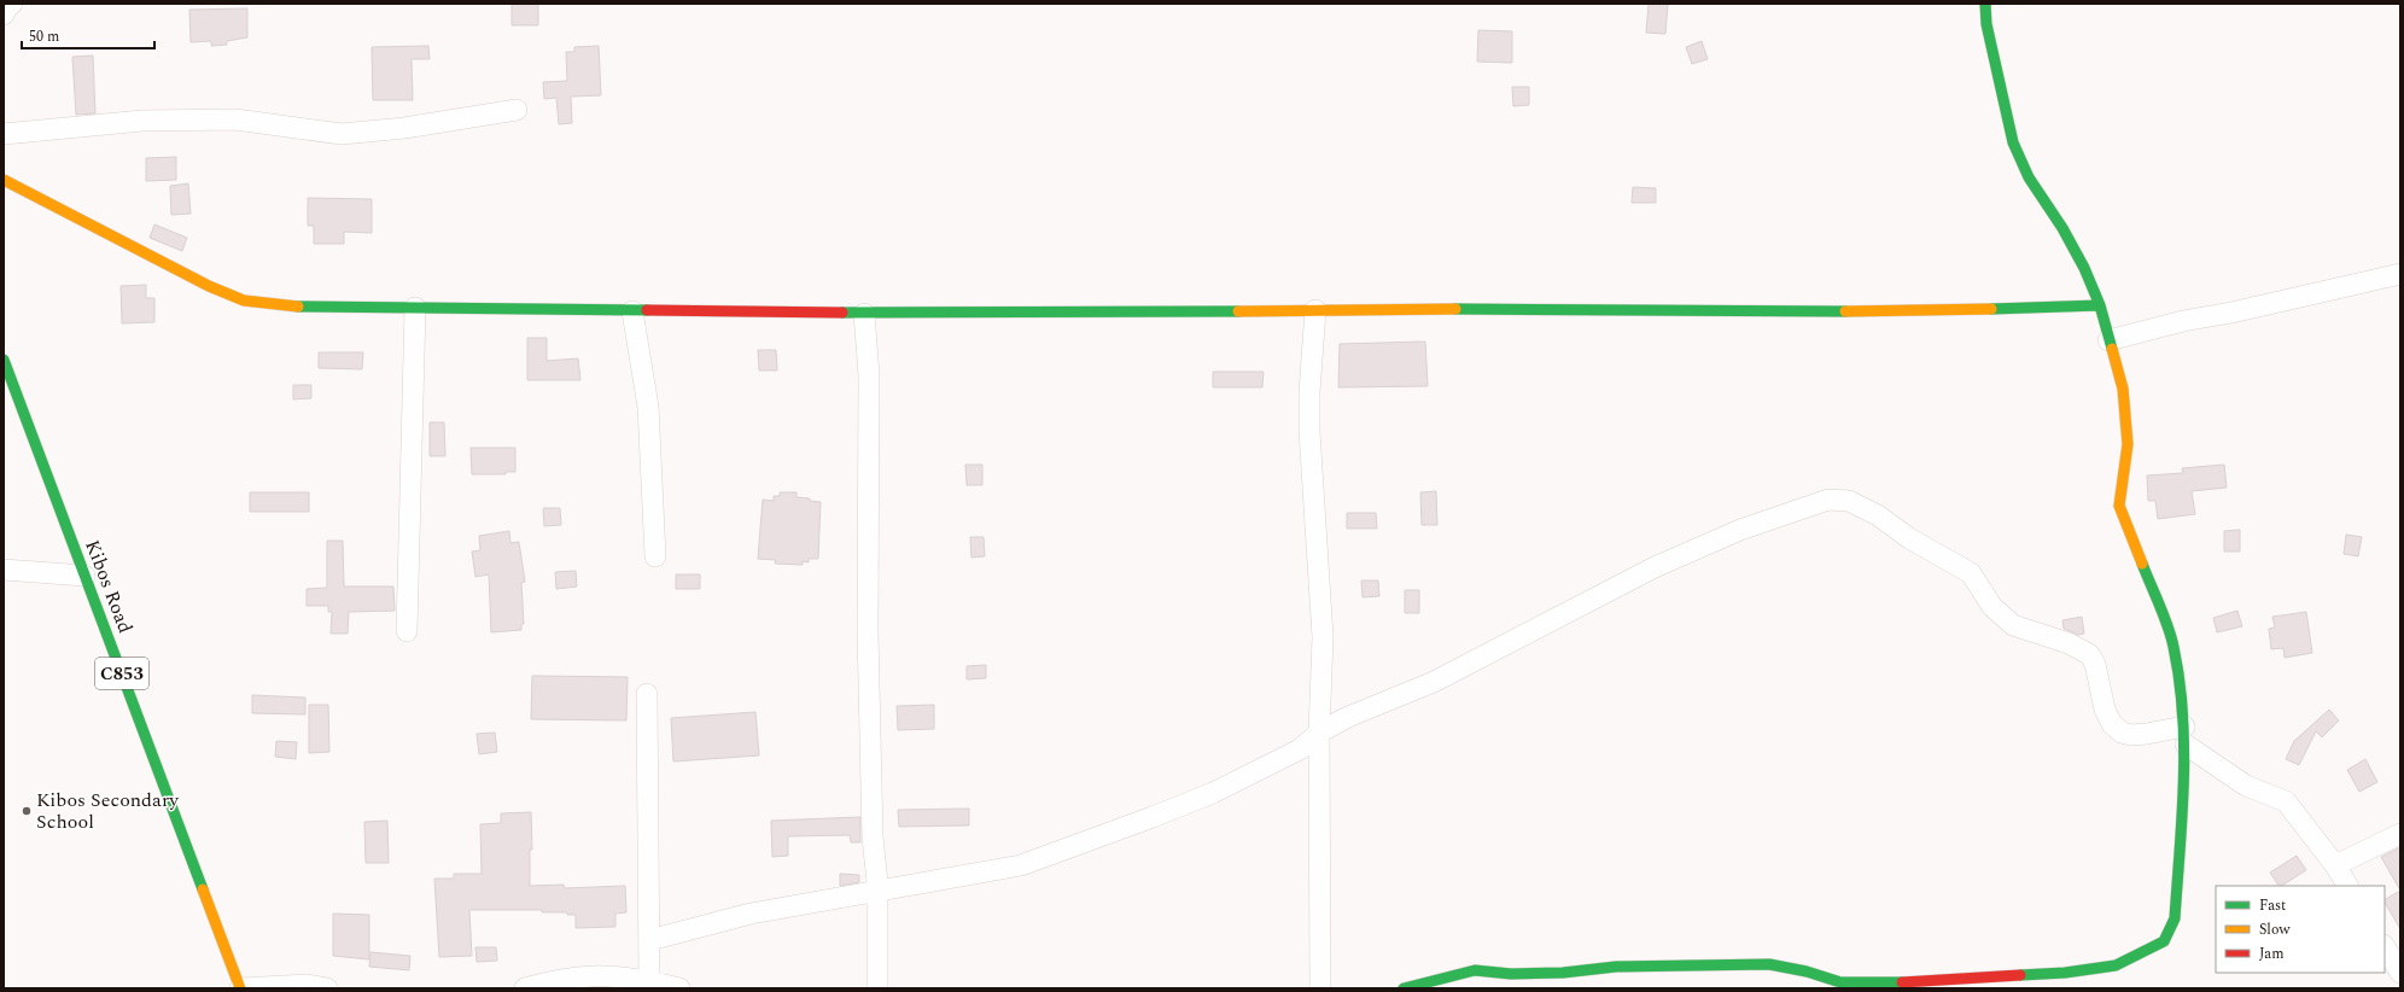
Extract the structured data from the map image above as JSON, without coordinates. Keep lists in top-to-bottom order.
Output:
{
  "streets": {
    "street": ["Kibos Road", "C853"]
  },
  "places": ["Kibos Secondary School"],
  "legend": ["Fast", "Slow", "Jam"],
  "scale_bar": "50 m"
}
